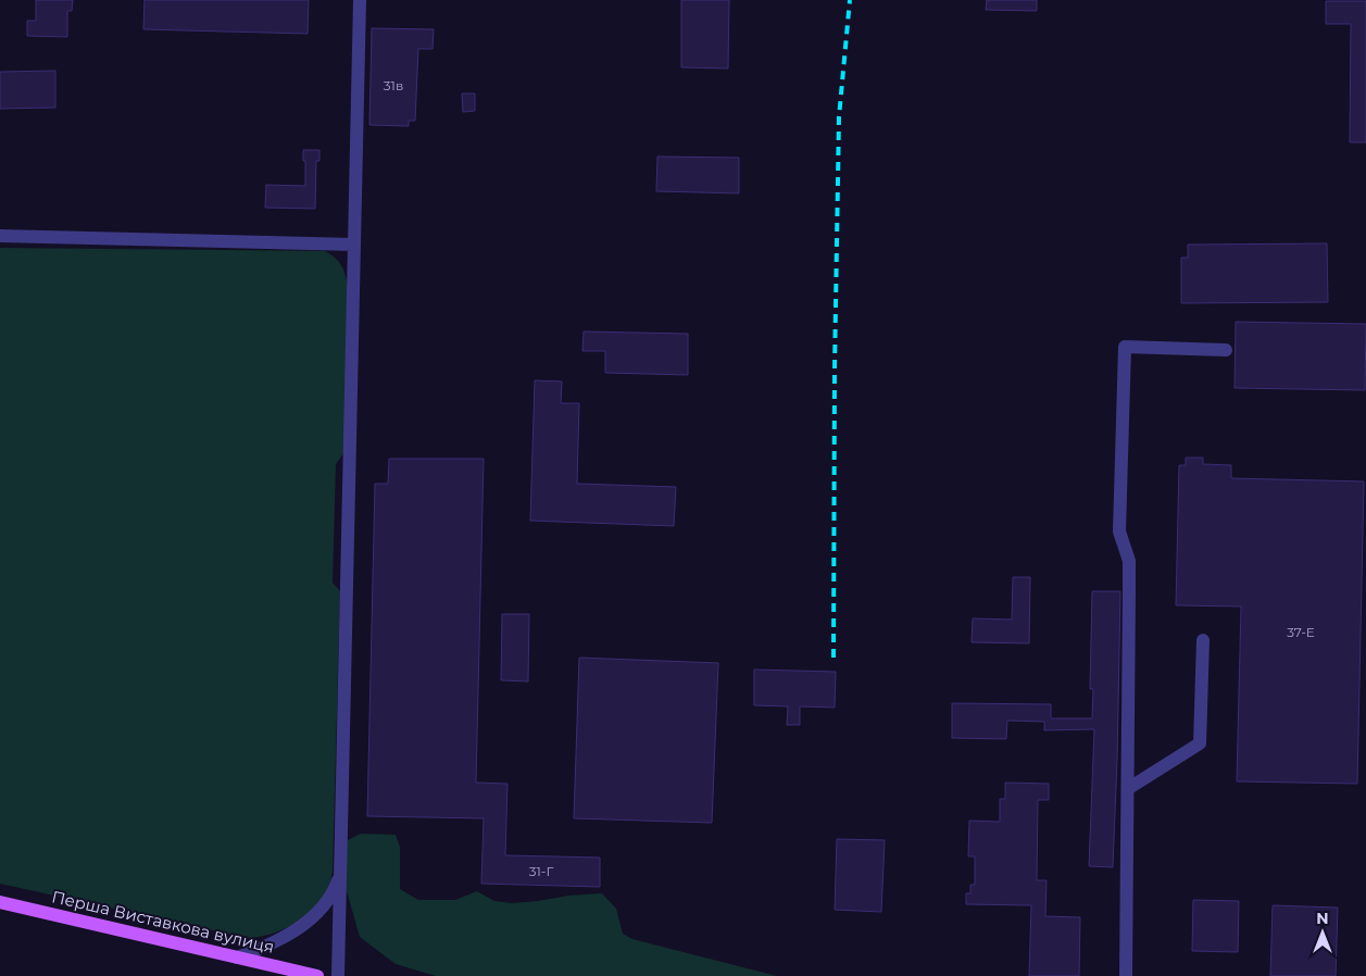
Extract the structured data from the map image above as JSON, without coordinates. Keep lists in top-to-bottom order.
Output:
{
  "streets": {
    "main road": ["Перша Виставкова вулиця"]
  },
  "house_numbers": ["31в", "37-Е", "31-Г"],
  "north": "top"
}
